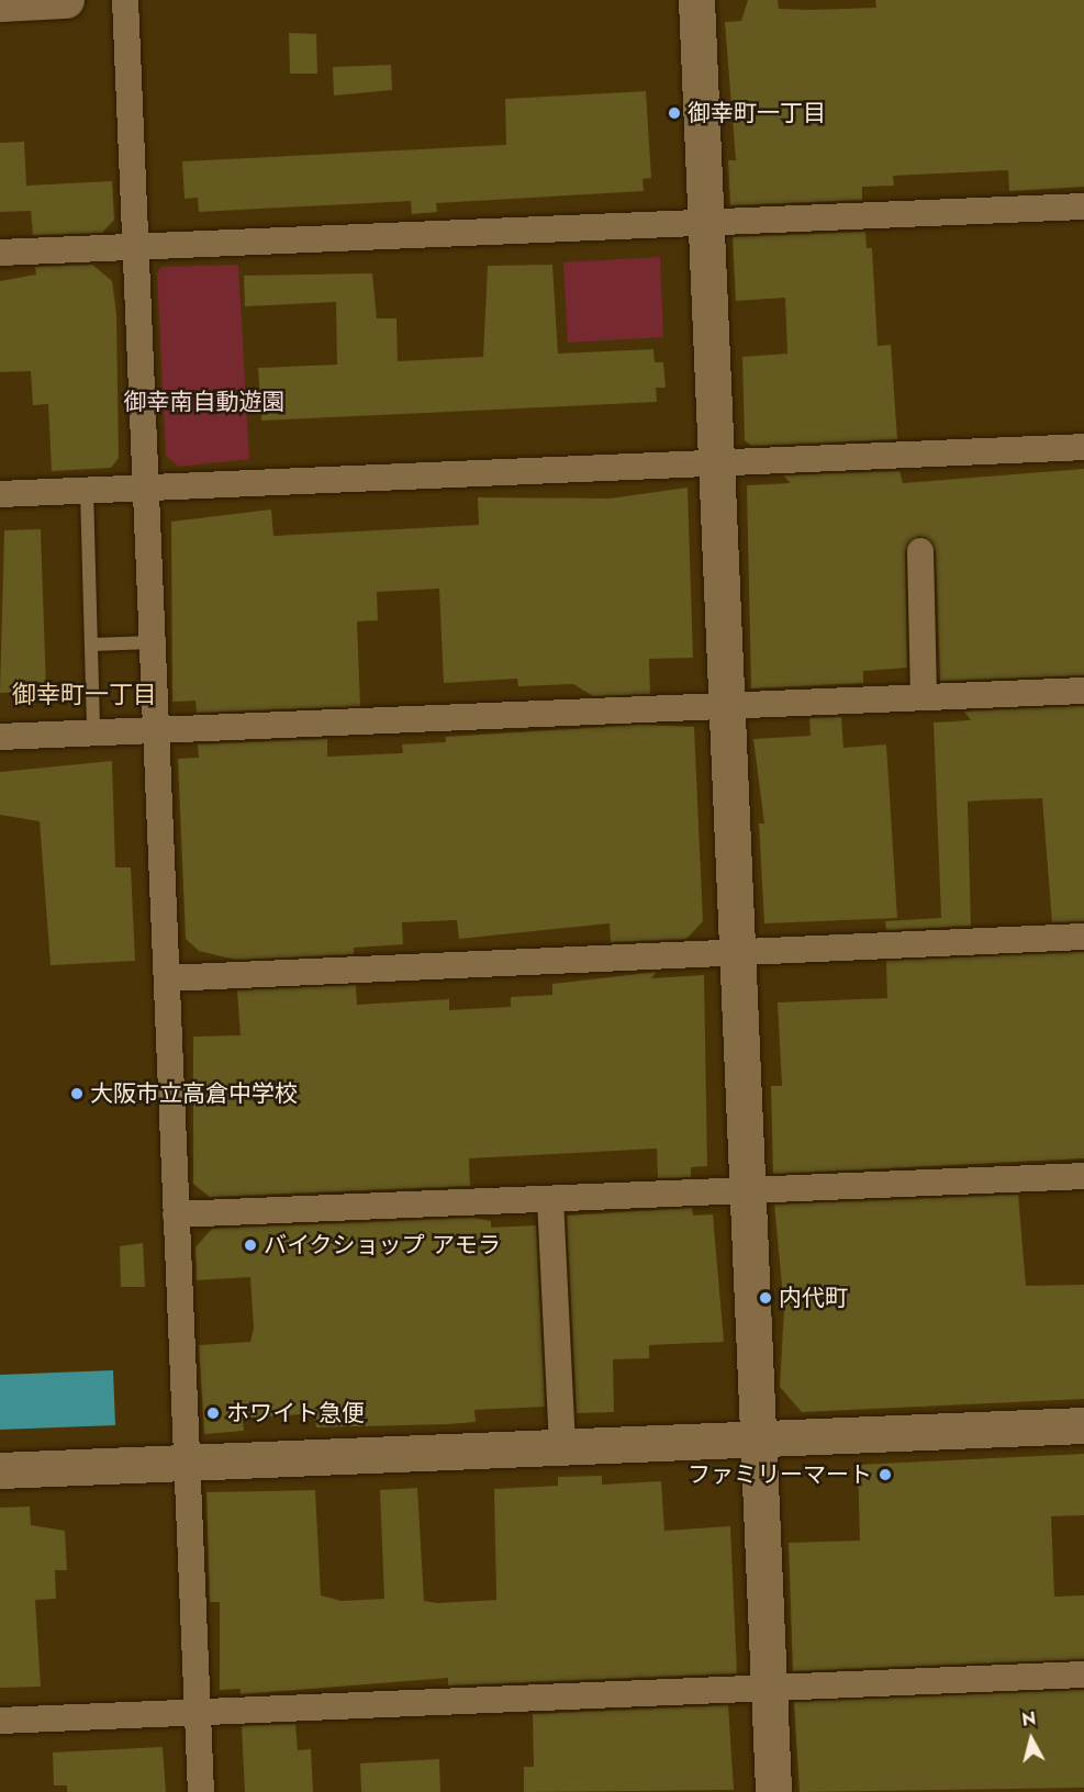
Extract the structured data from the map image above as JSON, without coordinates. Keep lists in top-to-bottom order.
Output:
{
  "districts": ["御幸町一丁目"],
  "parks": ["御幸南自動遊園"],
  "places": [
    "御幸町一丁目",
    "大阪市立高倉中学校",
    "バイクショップ アモラ",
    "内代町",
    "ホワイト急便",
    "ファミリーマート"
  ],
  "north": "top"
}
